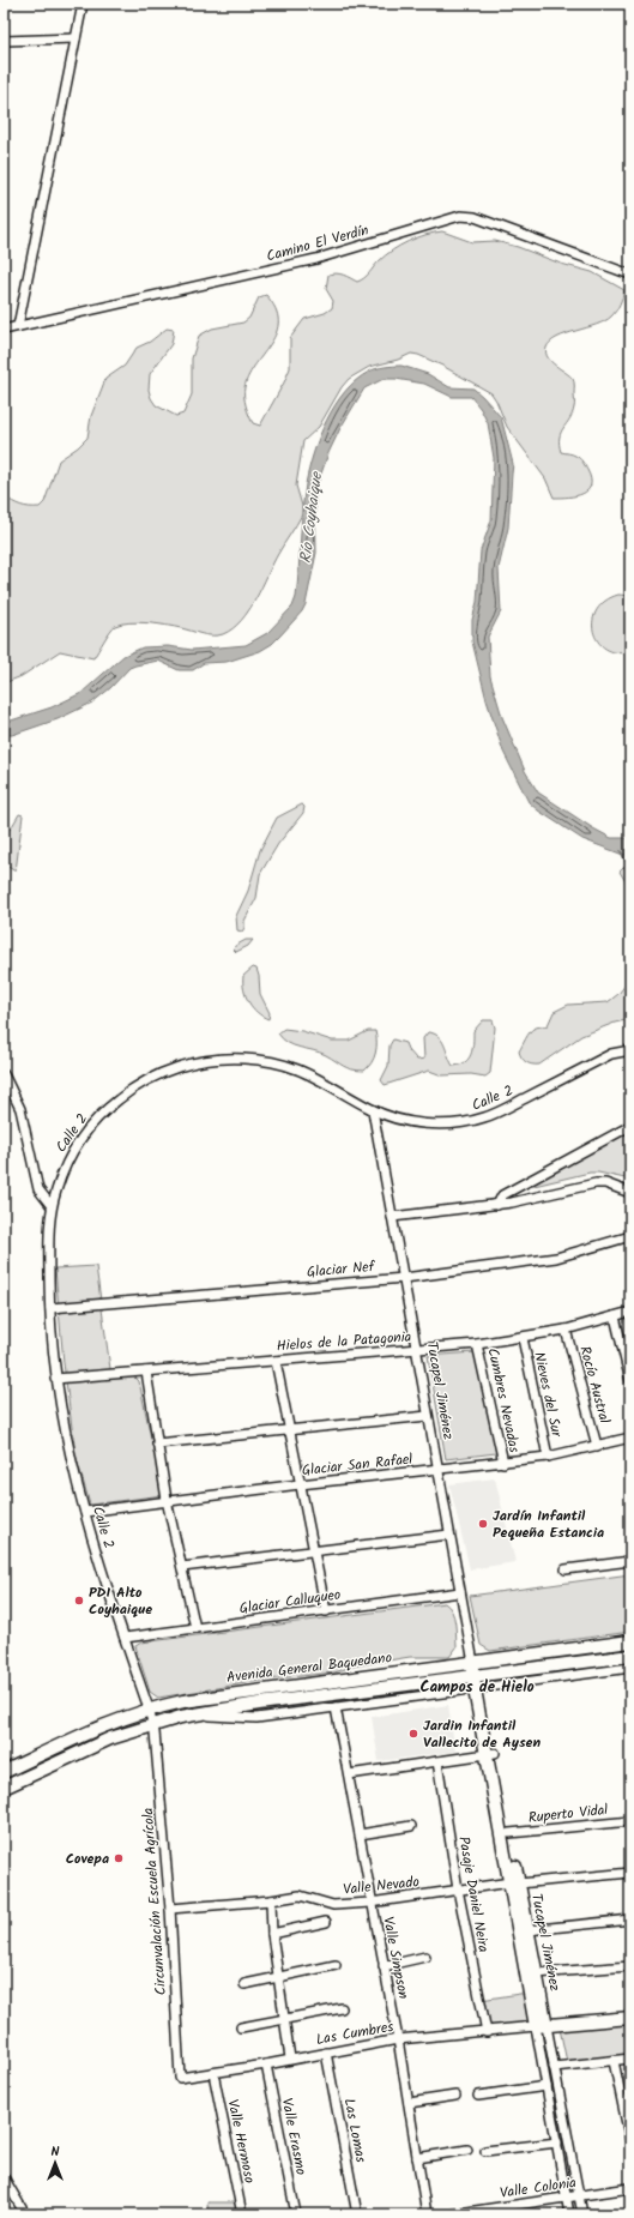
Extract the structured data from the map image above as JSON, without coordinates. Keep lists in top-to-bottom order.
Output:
{
  "streets": {
    "main road": ["Tucapel Jiménez", "Avenida General Baquedano"],
    "street": [
      "Camino El Verdín",
      "Calle 2",
      "Glaciar Nef",
      "Hielos de la Patagonia",
      "Rocío Austral",
      "Nieves del Sur",
      "Cumbres Nevadas",
      "Glaciar San Rafael",
      "Glaciar Calluqueo",
      "Ruperto Vidal",
      "Valle Nevado",
      "Pasaje Daniel Neira",
      "Circunvalación Escuela Agrícola",
      "Valle Simpson",
      "Las Cumbres",
      "Las Lomas",
      "Valle Erasmo",
      "Valle Hermoso",
      "Valle Colonia"
    ]
  },
  "crossings": [
    ["Calle 2", "Glaciar Nef"],
    ["Calle 2", "Hielos de la Patagonia"],
    ["Calle 2", "Tucapel Jiménez"],
    ["Calle 2", "Glaciar San Rafael"],
    ["Calle 2", "Glaciar Calluqueo"],
    ["Calle 2", "Avenida General Baquedano"],
    ["Calle 2", "Circunvalación Escuela Agrícola"],
    ["Glaciar Nef", "Tucapel Jiménez"],
    ["Hielos de la Patagonia", "Rocío Austral"],
    ["Hielos de la Patagonia", "Tucapel Jiménez"],
    ["Hielos de la Patagonia", "Nieves del Sur"],
    ["Hielos de la Patagonia", "Cumbres Nevadas"],
    ["Rocío Austral", "Glaciar San Rafael"],
    ["Tucapel Jiménez", "Glaciar San Rafael"],
    ["Tucapel Jiménez", "Glaciar Calluqueo"],
    ["Tucapel Jiménez", "Avenida General Baquedano"],
    ["Tucapel Jiménez", "Ruperto Vidal"],
    ["Tucapel Jiménez", "Valle Nevado"],
    ["Tucapel Jiménez", "Las Cumbres"],
    ["Tucapel Jiménez", "Valle Colonia"],
    ["Nieves del Sur", "Glaciar San Rafael"],
    ["Cumbres Nevadas", "Glaciar San Rafael"],
    ["Avenida General Baquedano", "Circunvalación Escuela Agrícola"],
    ["Avenida General Baquedano", "Valle Simpson"],
    ["Valle Nevado", "Pasaje Daniel Neira"],
    ["Valle Nevado", "Circunvalación Escuela Agrícola"],
    ["Valle Nevado", "Valle Simpson"],
    ["Pasaje Daniel Neira", "Las Cumbres"],
    ["Circunvalación Escuela Agrícola", "Las Cumbres"],
    ["Valle Simpson", "Las Cumbres"],
    ["Las Cumbres", "Las Lomas"],
    ["Las Cumbres", "Valle Erasmo"],
    ["Las Cumbres", "Valle Hermoso"]
  ],
  "districts": ["Campos de Hielo"],
  "water": ["Río Coyhaique"],
  "places": [
    "Jardín Infantil Pequeña Estancia",
    "PDI Alto Coyhaique",
    "Jardin Infantil Vallecito de Aysen",
    "Covepa"
  ],
  "north": "top"
}
